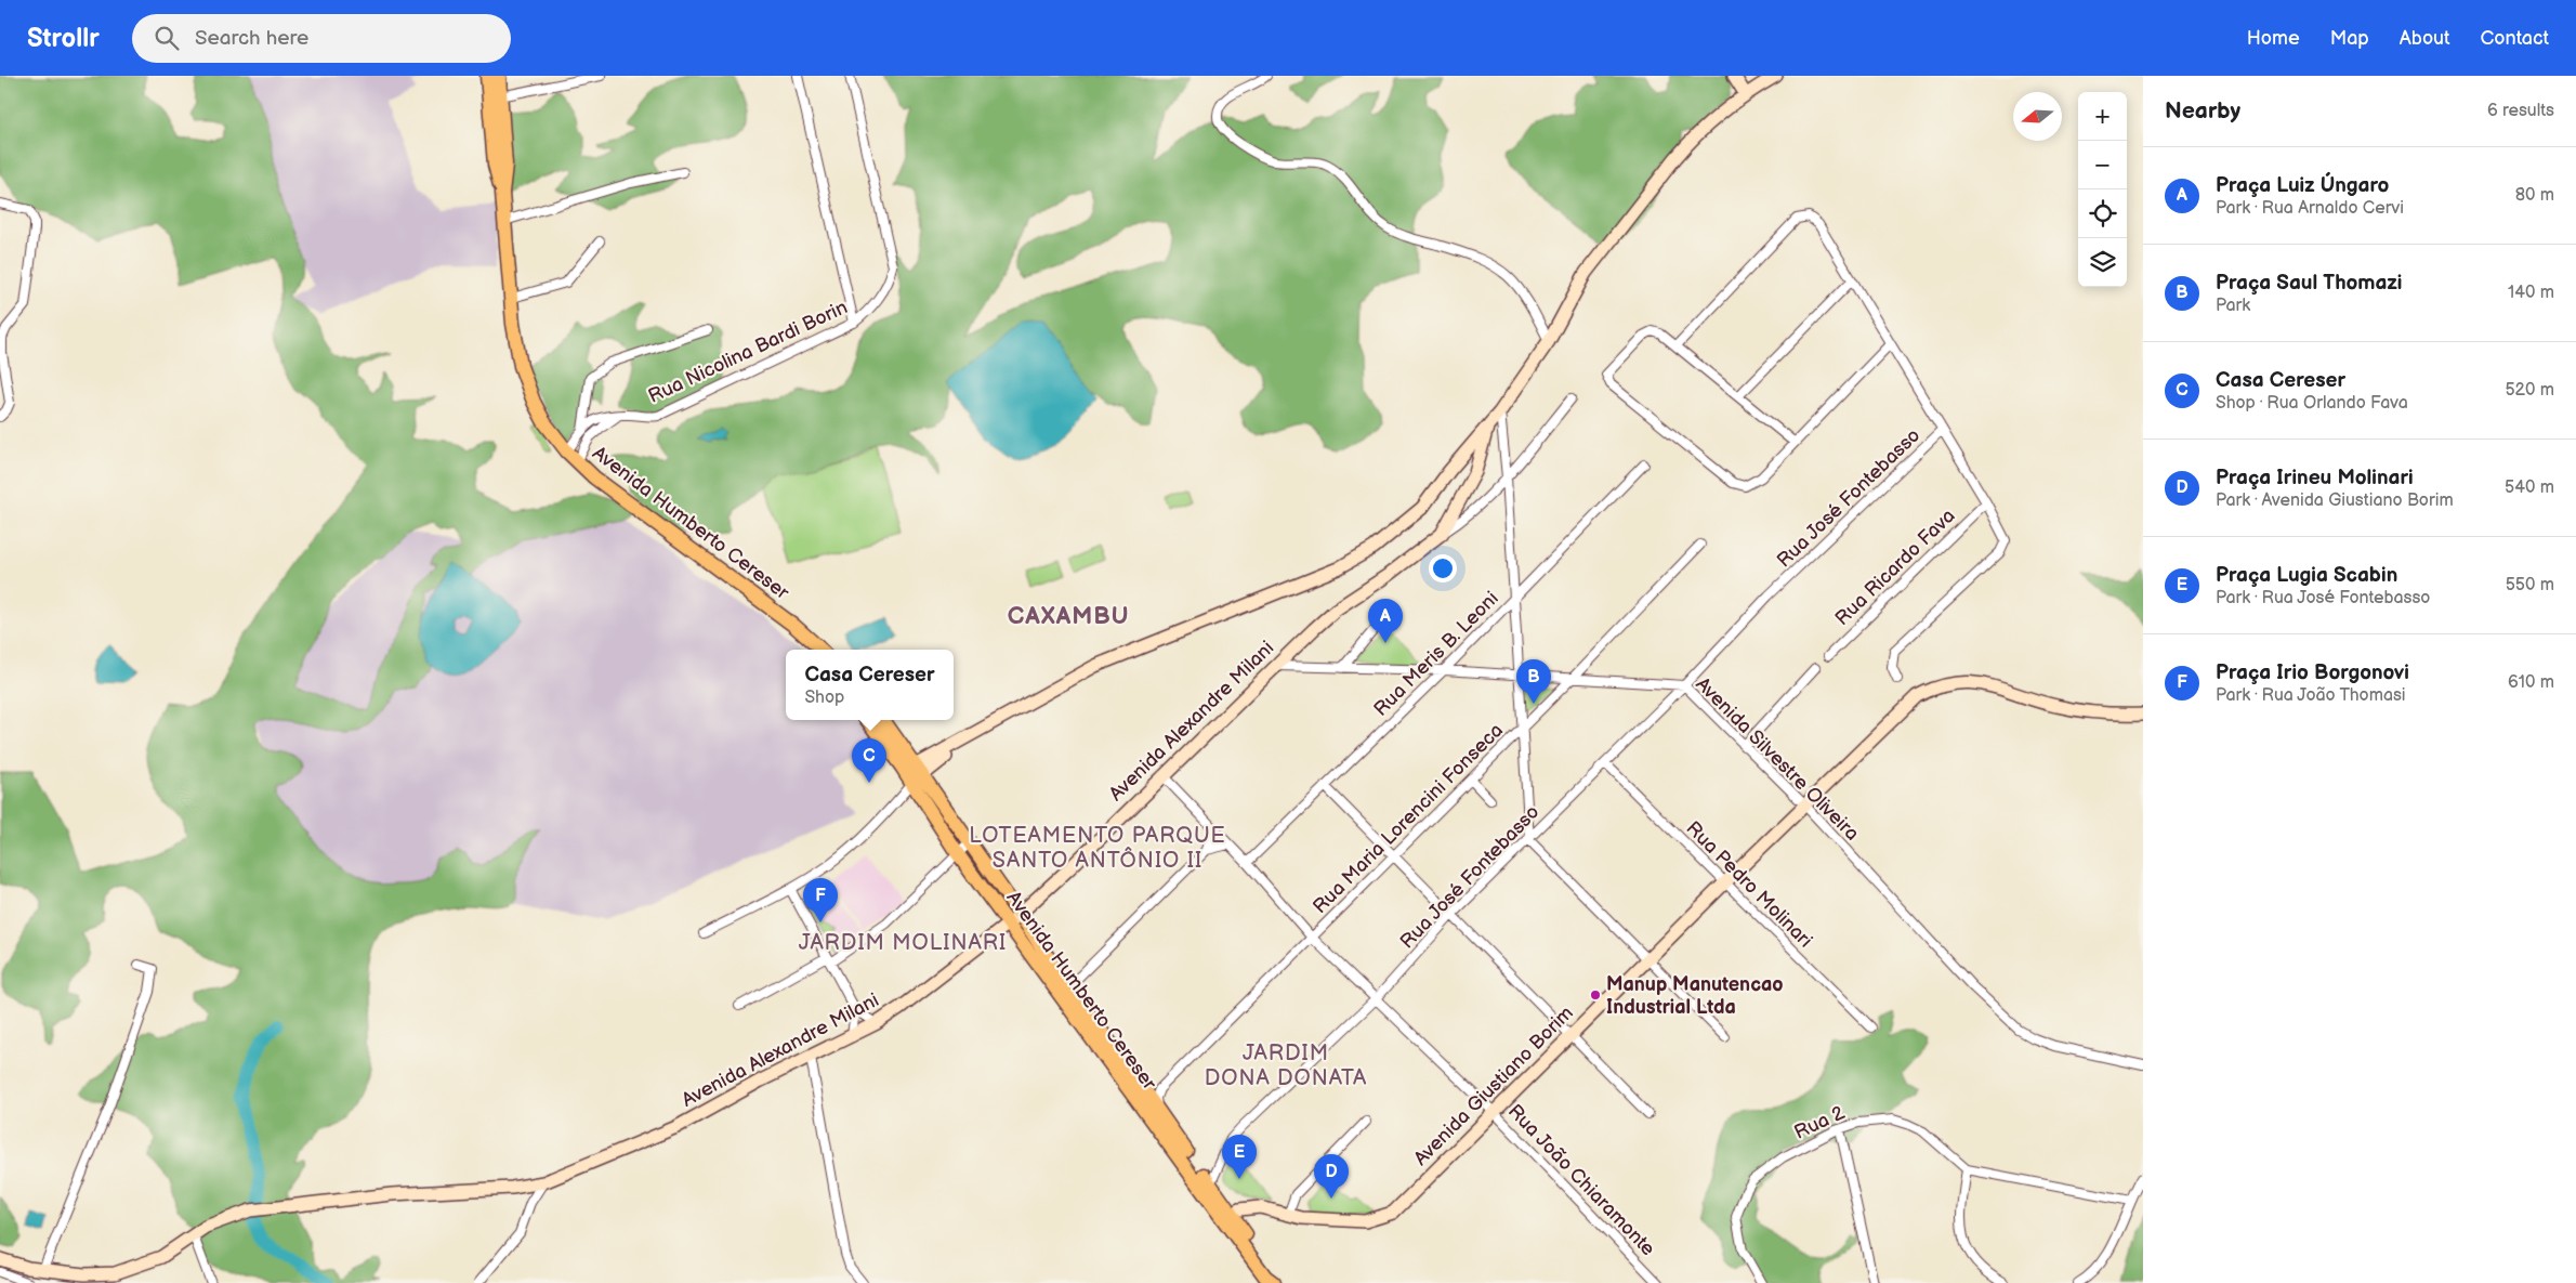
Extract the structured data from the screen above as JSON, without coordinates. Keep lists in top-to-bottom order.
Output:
{
  "streets": {
    "main road": ["Avenida Humberto Cereser", "Avenida Alexandre Milani", "Avenida Giustiano Borim"],
    "street": [
      "Rua Nicolina Bardi Borin",
      "Rua José Fontebasso",
      "Rua Ricardo Fava",
      "Rua Meris B. Leoni",
      "Avenida Silvestre Oliveira",
      "Rua Maria Lorencini Fonseca",
      "Rua Pedro Molinari",
      "Rua 2",
      "Rua João Chiaramonte"
    ]
  },
  "crossings": [
    ["Rua Nicolina Bardi Borin", "Avenida Humberto Cereser"],
    ["Rua José Fontebasso", "Avenida Humberto Cereser"],
    ["Rua José Fontebasso", "Avenida Silvestre Oliveira"],
    ["Rua José Fontebasso", "Rua Pedro Molinari"],
    ["Rua José Fontebasso", "Rua João Chiaramonte"],
    ["Avenida Humberto Cereser", "Avenida Alexandre Milani"],
    ["Avenida Humberto Cereser", "Avenida Giustiano Borim"],
    ["Rua Meris B. Leoni", "Avenida Silvestre Oliveira"],
    ["Rua Meris B. Leoni", "Rua João Chiaramonte"],
    ["Avenida Alexandre Milani", "Avenida Silvestre Oliveira"],
    ["Avenida Alexandre Milani", "Rua João Chiaramonte"],
    ["Avenida Silvestre Oliveira", "Rua Maria Lorencini Fonseca"],
    ["Avenida Silvestre Oliveira", "Avenida Giustiano Borim"],
    ["Rua Maria Lorencini Fonseca", "Rua João Chiaramonte"],
    ["Rua Pedro Molinari", "Avenida Giustiano Borim"],
    ["Avenida Giustiano Borim", "Rua João Chiaramonte"]
  ],
  "districts": [
    "CAXAMBU",
    "LOTEAMENTO PARQUE SANTO ANTÔNIO II",
    "JARDIM MOLINARI",
    "JARDIM DONA DONATA"
  ],
  "places": ["Manup Manutencao Industrial Ltda"],
  "north": "left",
  "page": {
    "header": "Strollr",
    "search": "Search here",
    "nav": [
      "Home",
      "Map",
      "About",
      "Contact"
    ],
    "heading": ["Nearby", "6 results"],
    "map_buttons": ["+", "−"],
    "list": [
      {
        "mark": "A",
        "name": "Praça Luiz Úngaro",
        "note": "Park · Rua Arnaldo Cervi",
        "value": "80 m"
      },
      {
        "mark": "B",
        "name": "Praça Saul Thomazi",
        "note": "Park",
        "value": "140 m"
      },
      {
        "mark": "C",
        "name": "Casa Cereser",
        "note": "Shop · Rua Orlando Fava",
        "value": "520 m"
      },
      {
        "mark": "D",
        "name": "Praça Irineu Molinari",
        "note": "Park · Avenida Giustiano Borim",
        "value": "540 m"
      },
      {
        "mark": "E",
        "name": "Praça Lugia Scabin",
        "note": "Park · Rua José Fontebasso",
        "value": "550 m"
      },
      {
        "mark": "F",
        "name": "Praça Irio Borgonovi",
        "note": "Park · Rua João Thomasi",
        "value": "610 m"
      }
    ],
    "pins": [
      "A",
      "B",
      "C",
      "F",
      "E",
      "D"
    ],
    "popup": ["Casa Cereser", "Shop"]
  }
}
